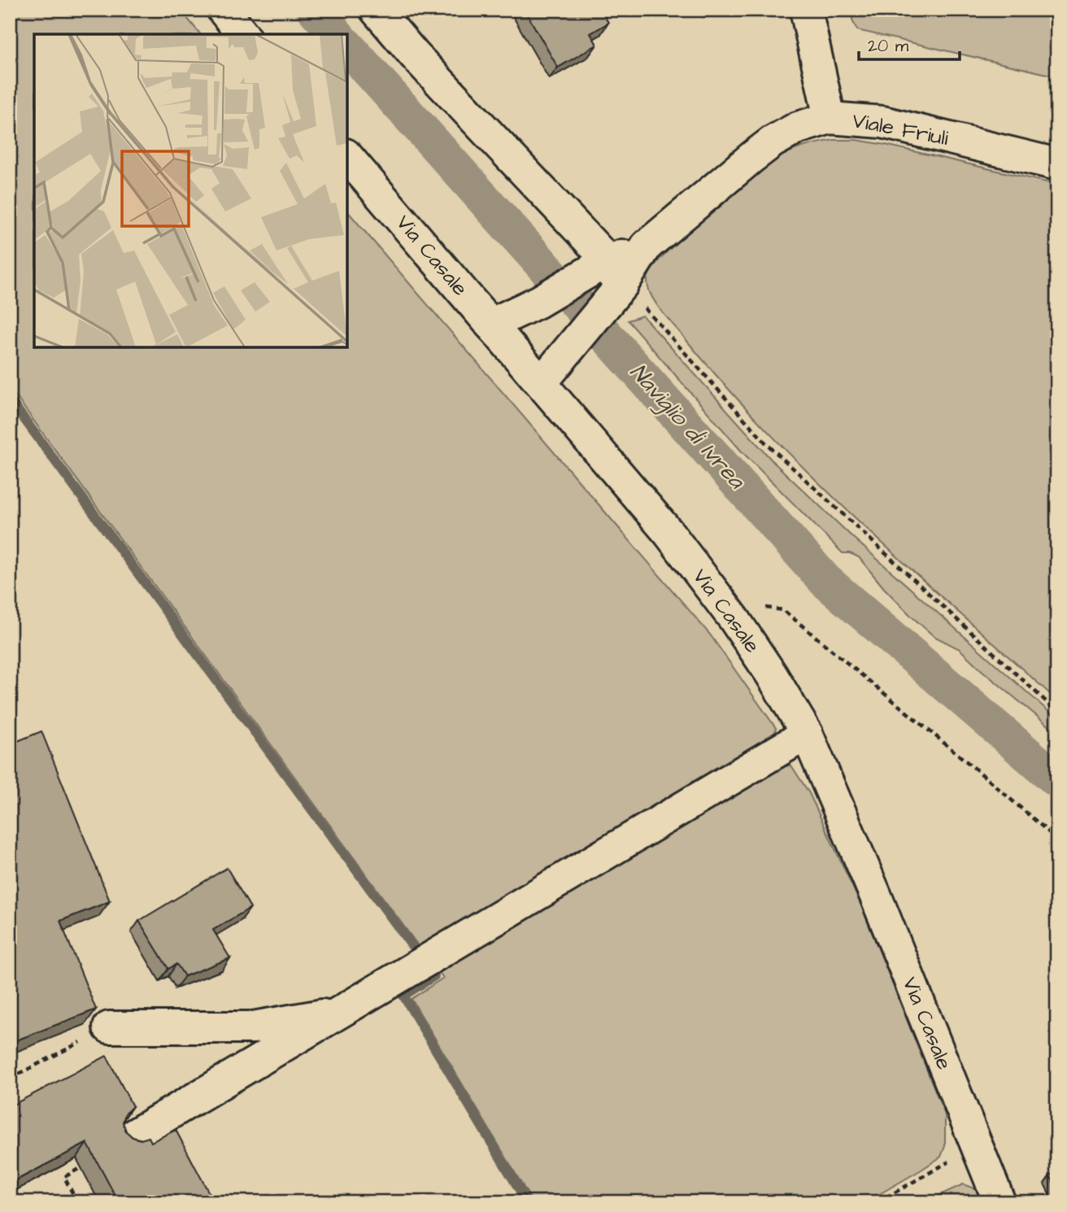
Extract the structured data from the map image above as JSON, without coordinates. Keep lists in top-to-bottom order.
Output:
{
  "streets": {
    "street": ["Viale Friuli", "Via Casale"]
  },
  "crossings": [
    ["Viale Friuli", "Via Casale"]
  ],
  "water": ["Naviglio di Ivrea"],
  "scale_bar": "20 m"
}
